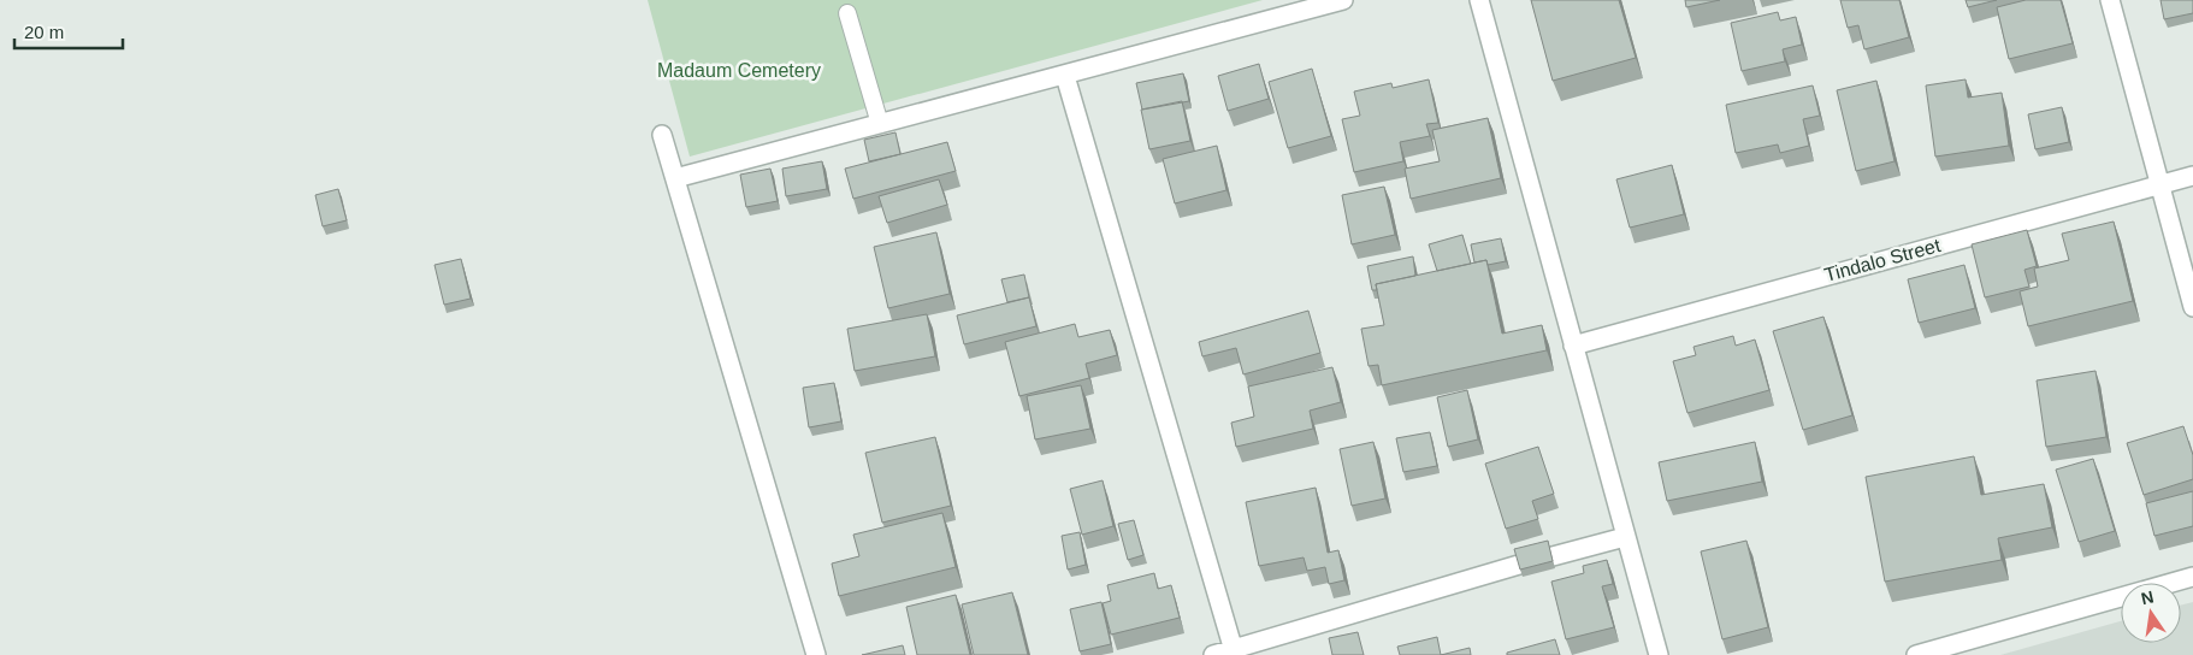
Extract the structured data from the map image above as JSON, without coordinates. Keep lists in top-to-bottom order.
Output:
{
  "streets": {
    "street": ["Tindalo Street"]
  },
  "parks": ["Madaum Cemetery"],
  "scale_bar": "20 m",
  "north": "top"
}
